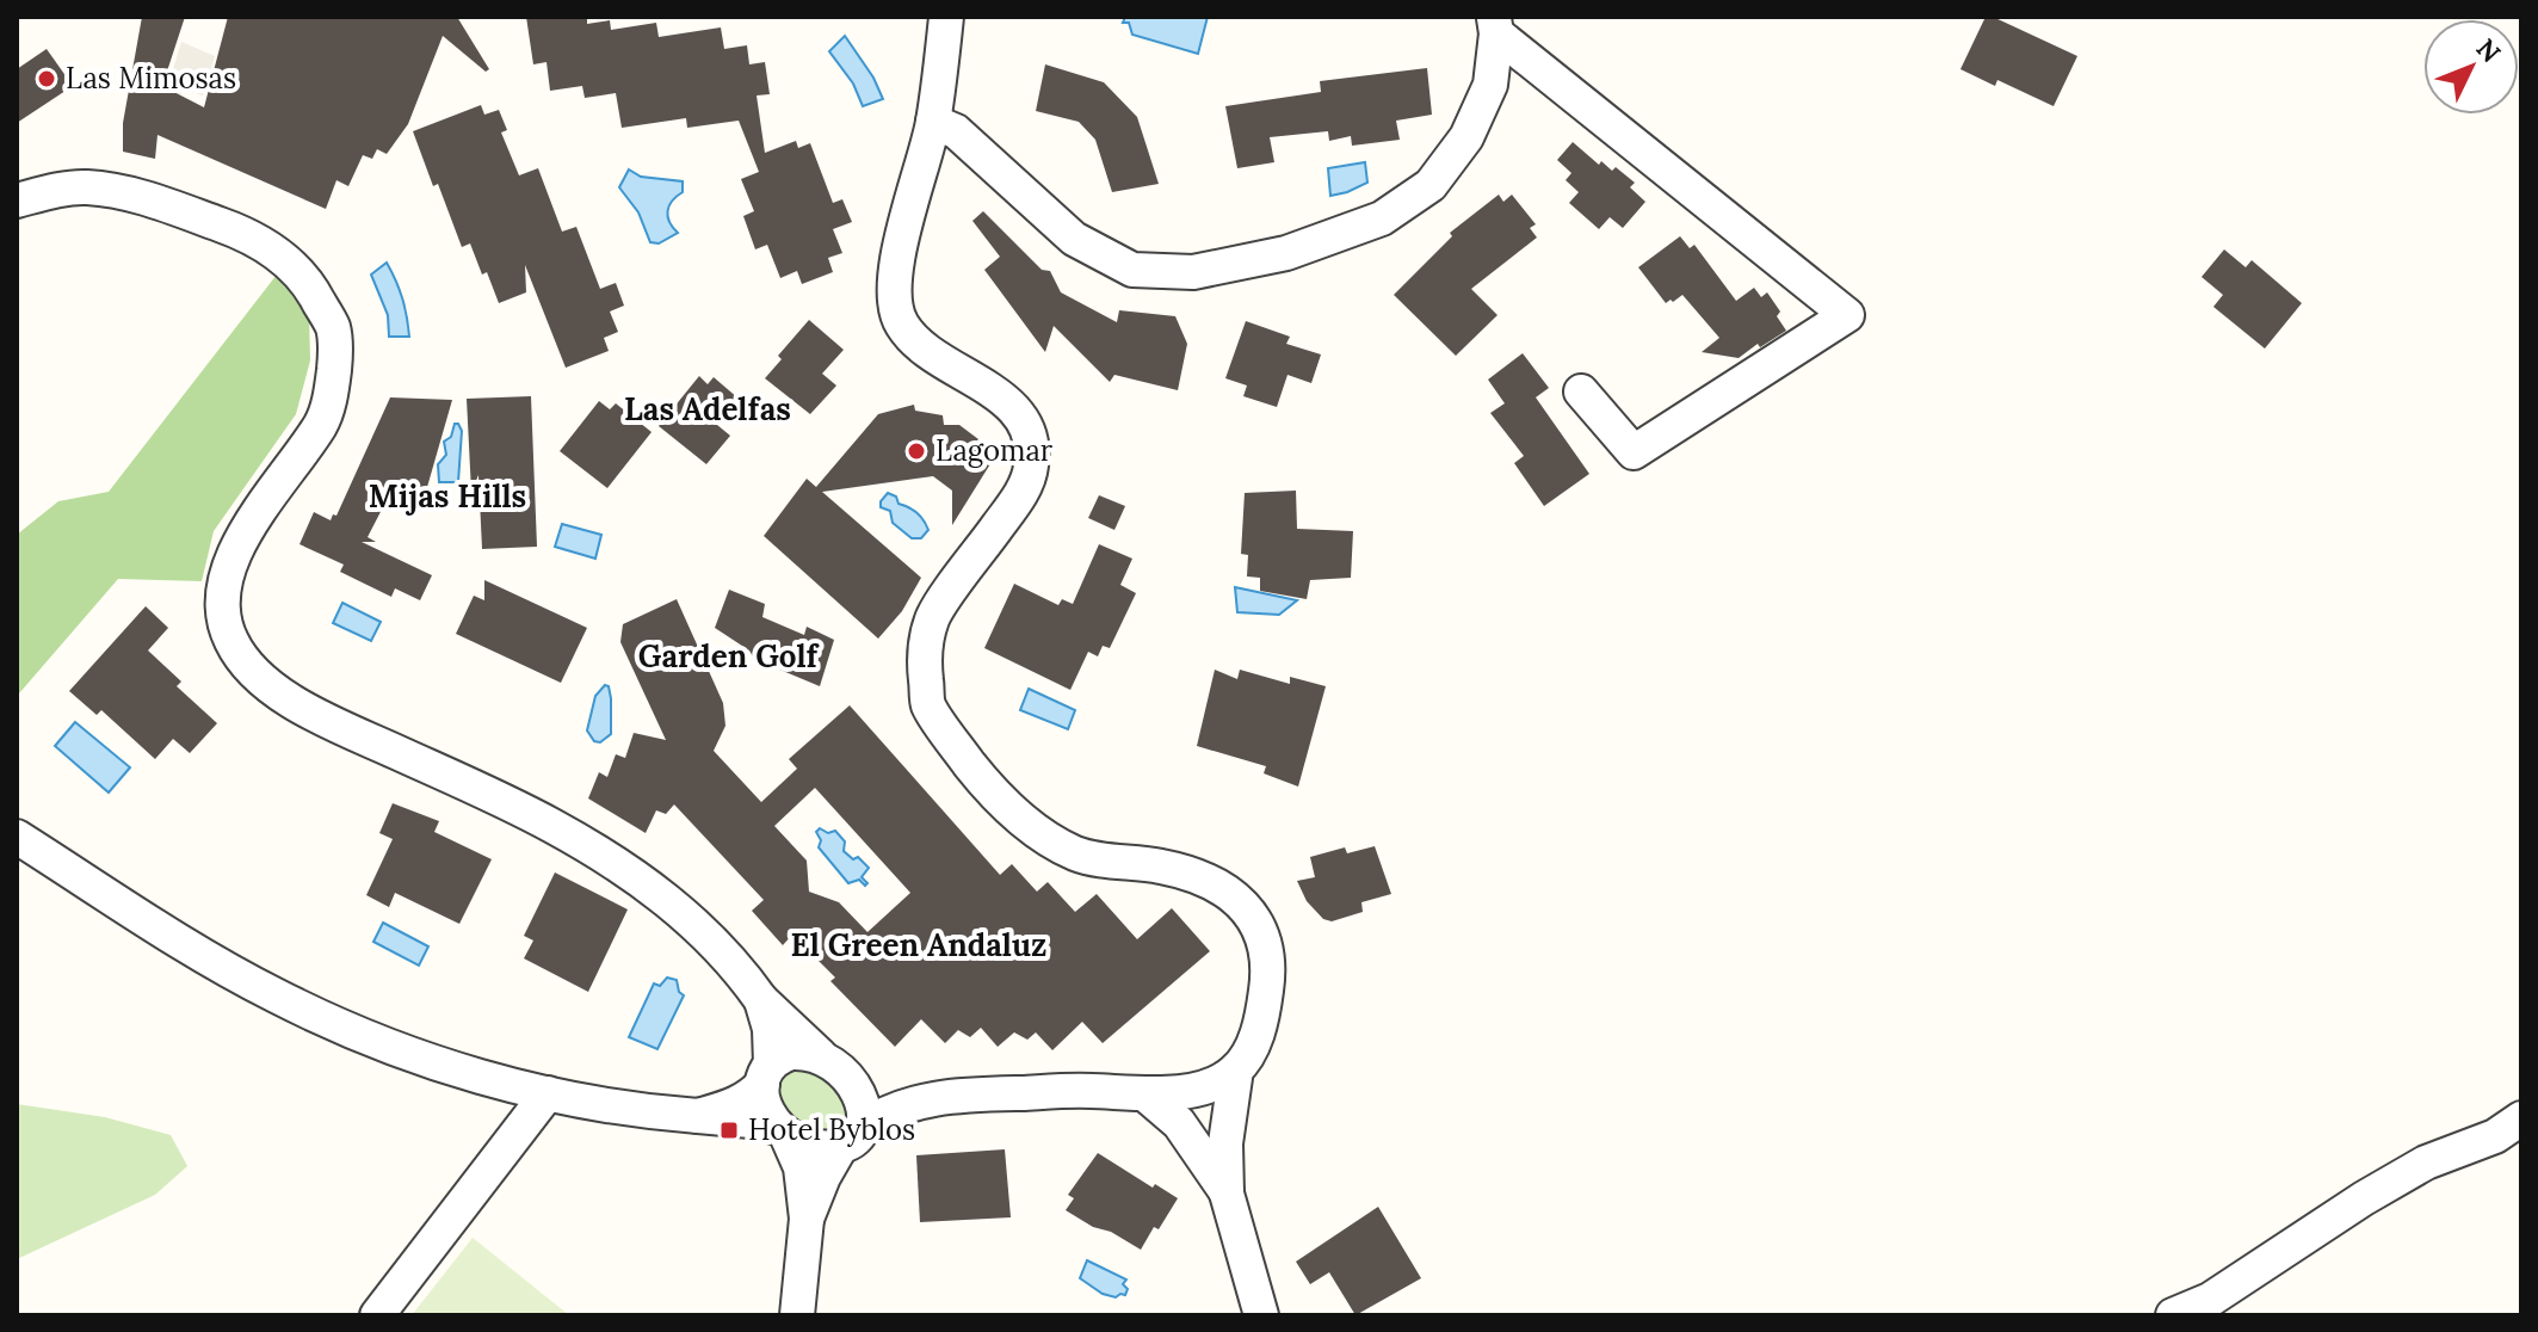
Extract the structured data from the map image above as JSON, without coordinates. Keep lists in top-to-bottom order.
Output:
{
  "districts": [
    "Las Adelfas",
    "Mijas Hills",
    "Garden Golf",
    "El Green Andaluz"
  ],
  "places": {
    "other": ["Las Mimosas", "Lagomar"],
    "transit": ["Hotel Byblos"]
  },
  "north": "top right"
}
